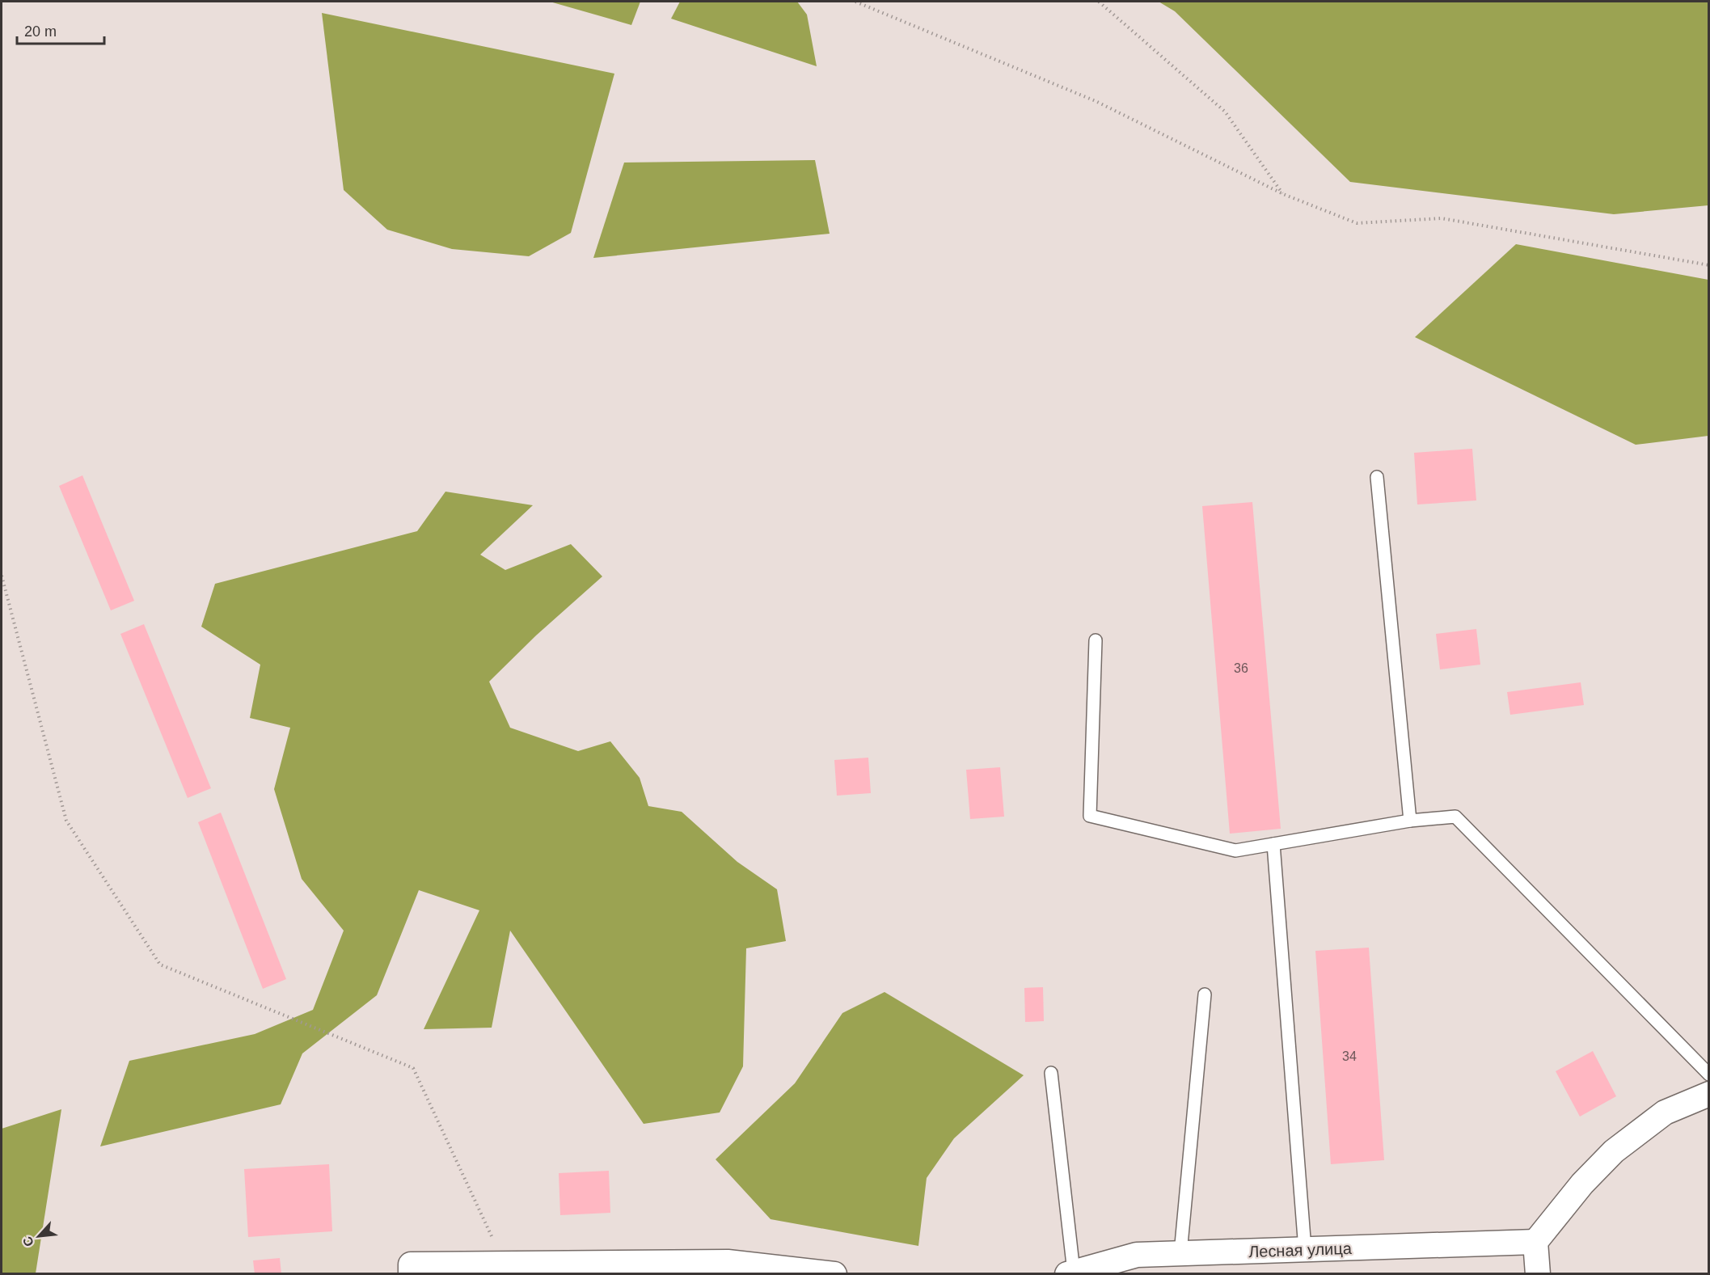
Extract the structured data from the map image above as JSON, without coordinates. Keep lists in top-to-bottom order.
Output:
{
  "streets": {
    "street": ["Лесная улица"]
  },
  "house_numbers": ["36", "34"],
  "scale_bar": "20 m",
  "north": "bottom left"
}
